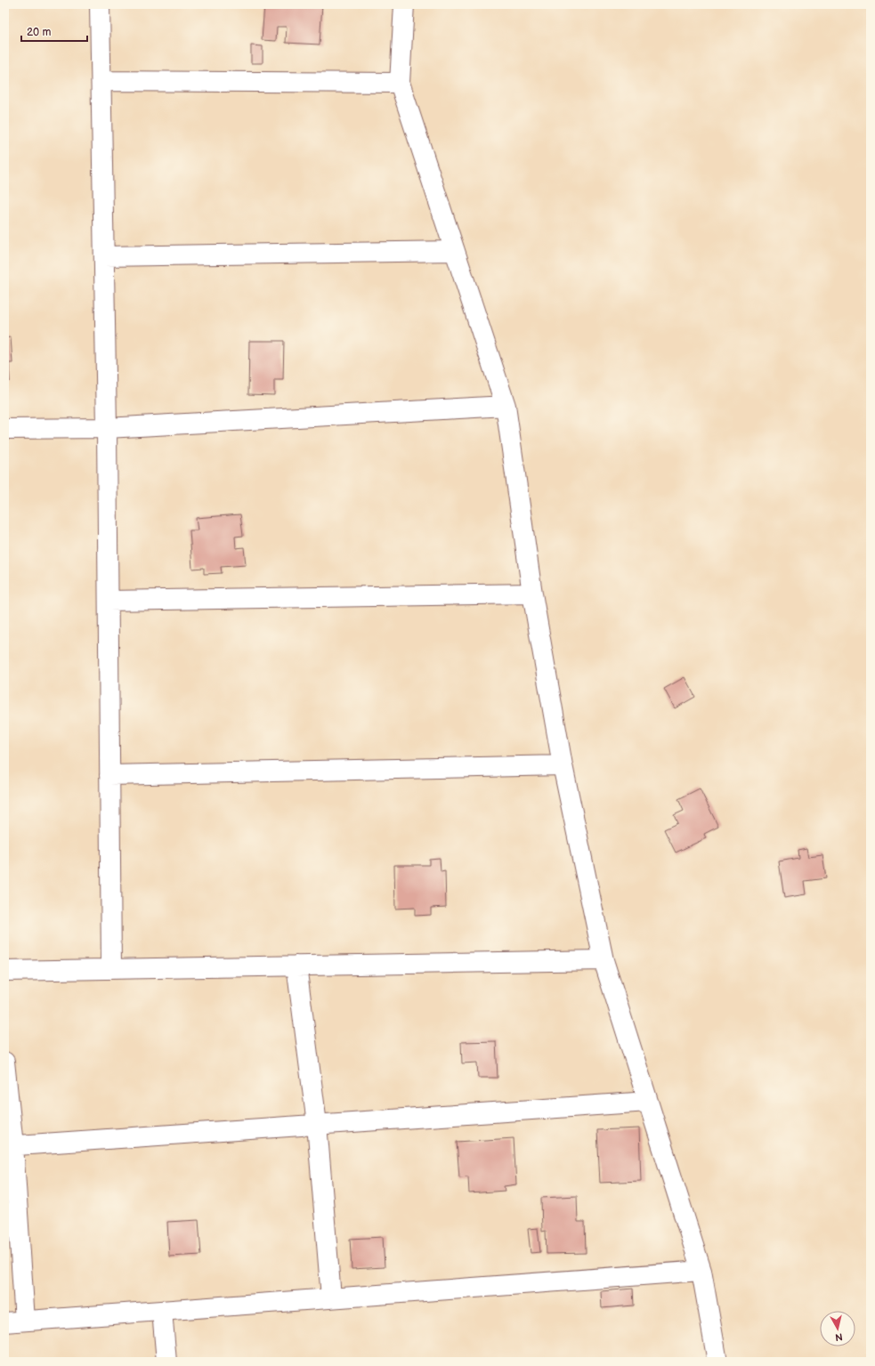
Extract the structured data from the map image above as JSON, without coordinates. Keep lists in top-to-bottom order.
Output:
{
  "scale_bar": "20 m",
  "north": "bottom"
}
